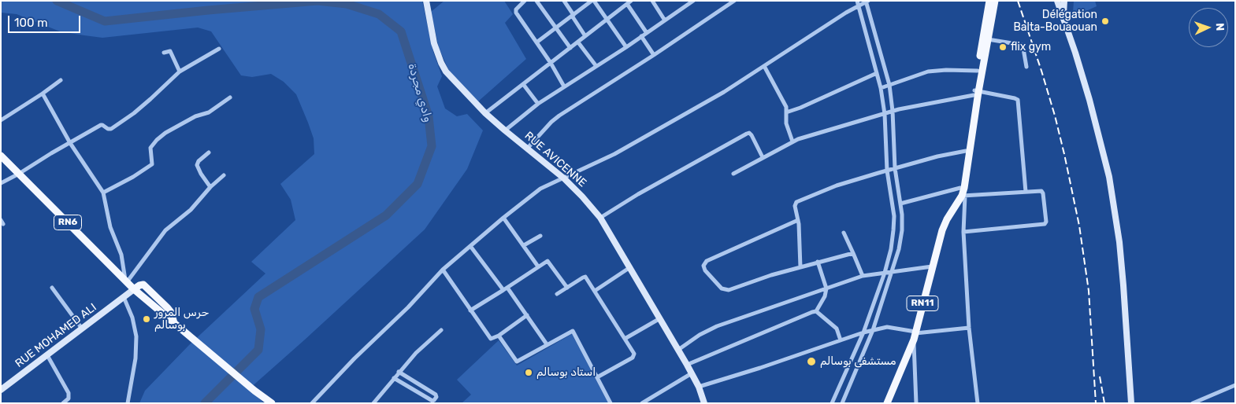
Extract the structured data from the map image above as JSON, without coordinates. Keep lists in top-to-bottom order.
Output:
{
  "streets": {
    "main road": ["RN6", "RN11"],
    "street": ["RUE AVICENNE", "RUE MOHAMED ALI"]
  },
  "crossings": [
    ["RN6", "RUE MOHAMED ALI"]
  ],
  "water": ["وادي مجردة"],
  "places": [
    "Délégation Balta-Bouaouan",
    "flix gym",
    "حرس المرور بوسالم",
    "مستشفى بوسالم",
    "استاد بوسالم"
  ],
  "scale_bar": "100 m",
  "north": "right"
}
